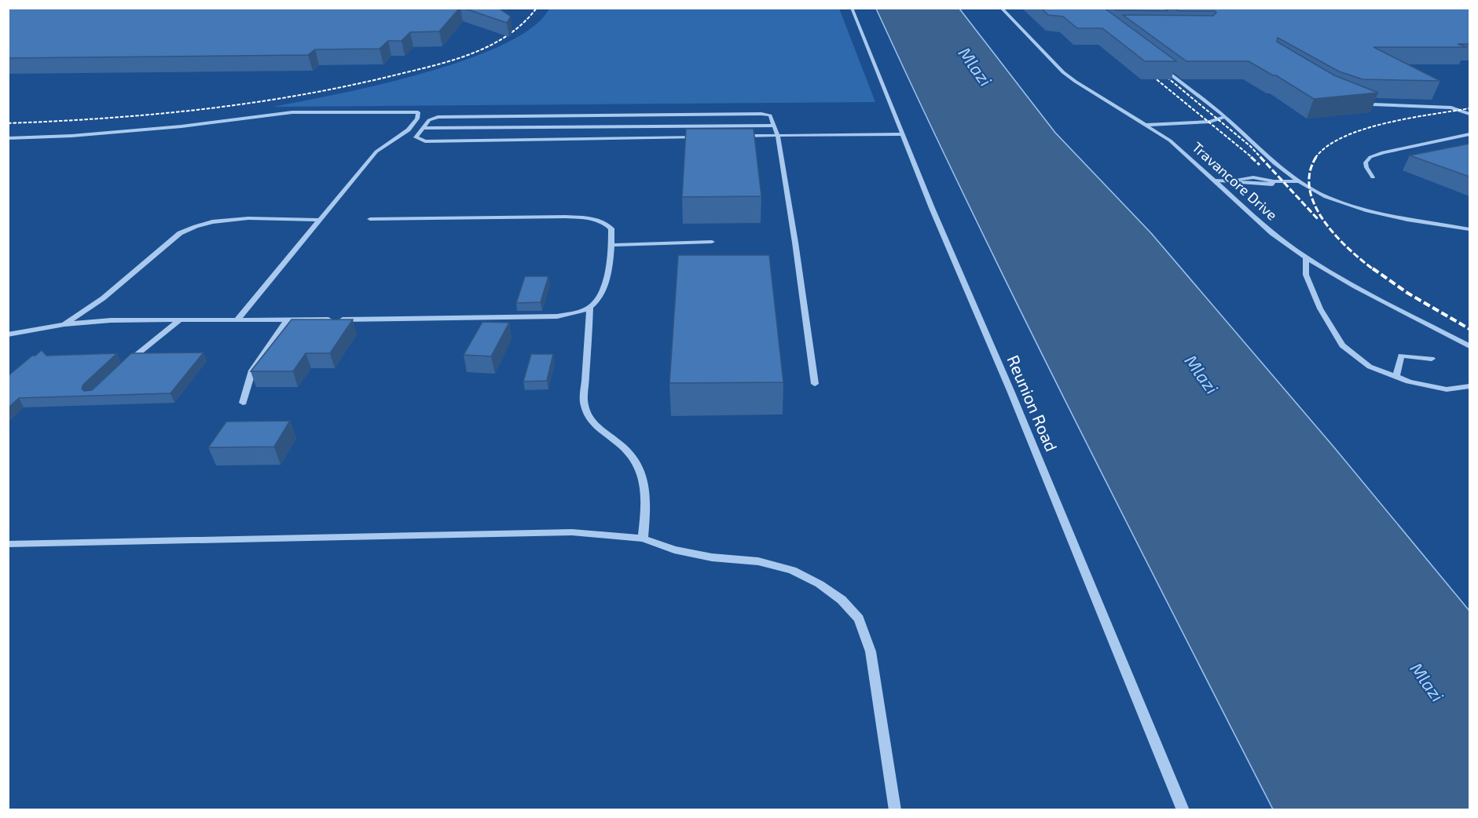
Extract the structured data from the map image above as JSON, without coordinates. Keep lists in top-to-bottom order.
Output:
{
  "streets": {
    "street": ["Travancore Drive", "Reunion Road"]
  },
  "water": ["Mlazi"]
}
